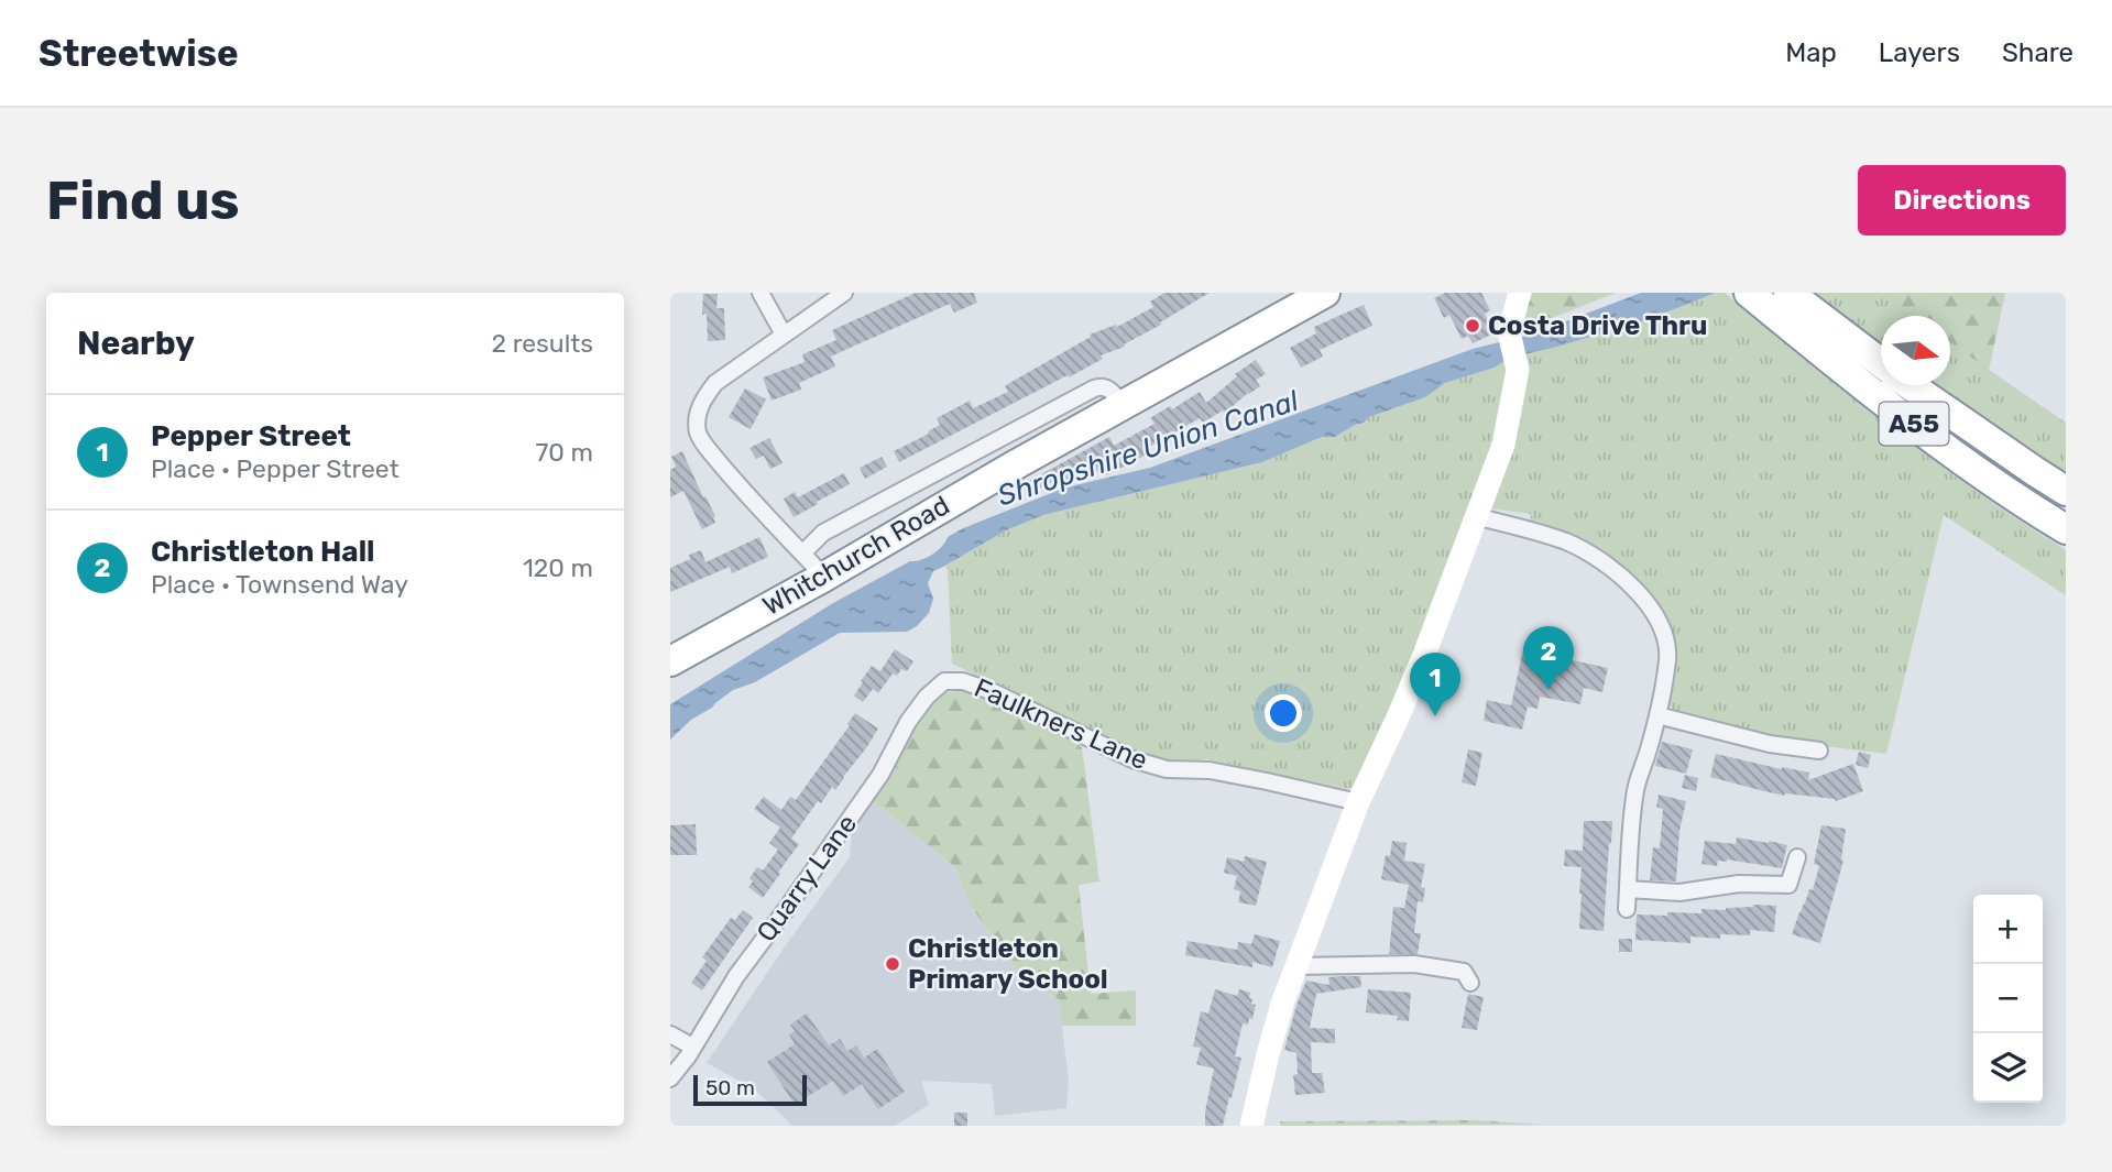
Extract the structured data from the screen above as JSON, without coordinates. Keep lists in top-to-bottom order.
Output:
{
  "streets": {
    "highway": ["A55", "Whitchurch Road"],
    "street": ["Faulkners Lane", "Quarry Lane"]
  },
  "crossings": [
    ["Faulkners Lane", "Quarry Lane"]
  ],
  "water": ["Shropshire Union Canal"],
  "places": ["Costa Drive Thru", "Christleton Primary School"],
  "scale_bar": "50 m",
  "north": "right",
  "page": {
    "header": "Streetwise",
    "nav": ["Map", "Layers", "Share"],
    "buttons": "Directions",
    "title": "Find us",
    "heading": ["Nearby", "2 results"],
    "list": [
      {
        "mark": "1",
        "name": "Pepper Street",
        "note": "Place · Pepper Street",
        "value": "70 m"
      },
      {
        "mark": "2",
        "name": "Christleton Hall",
        "note": "Place · Townsend Way",
        "value": "120 m"
      }
    ],
    "pins": ["2", "1"],
    "map_buttons": ["+", "−"],
    "scale": "50 m"
  }
}
